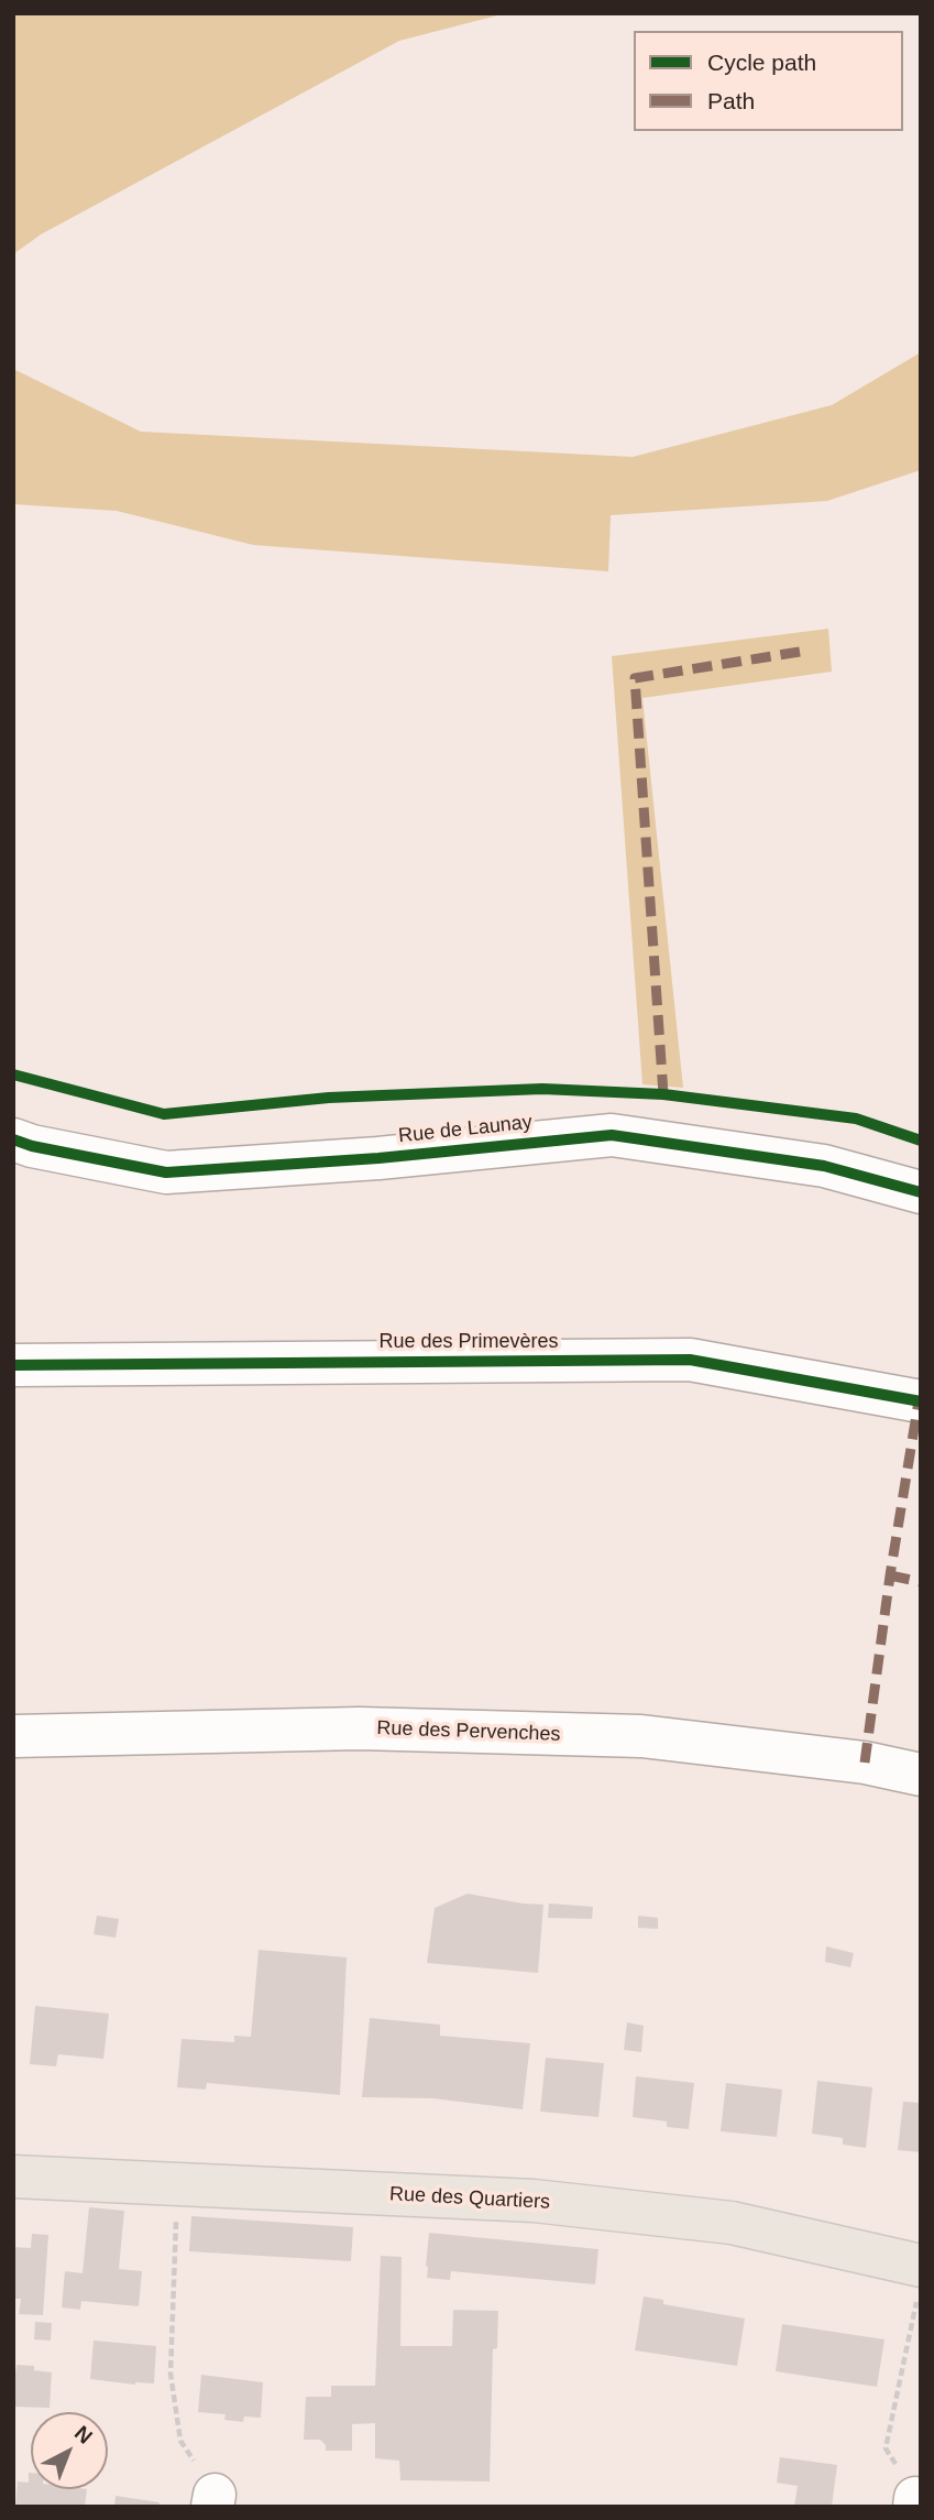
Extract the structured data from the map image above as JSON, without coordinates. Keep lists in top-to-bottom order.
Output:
{
  "streets": {
    "main road": ["Rue des Quartiers"],
    "street": ["Rue de Launay", "Rue des Primevères", "Rue des Pervenches"]
  },
  "legend": ["Cycle path", "Path"],
  "north": "top right"
}
